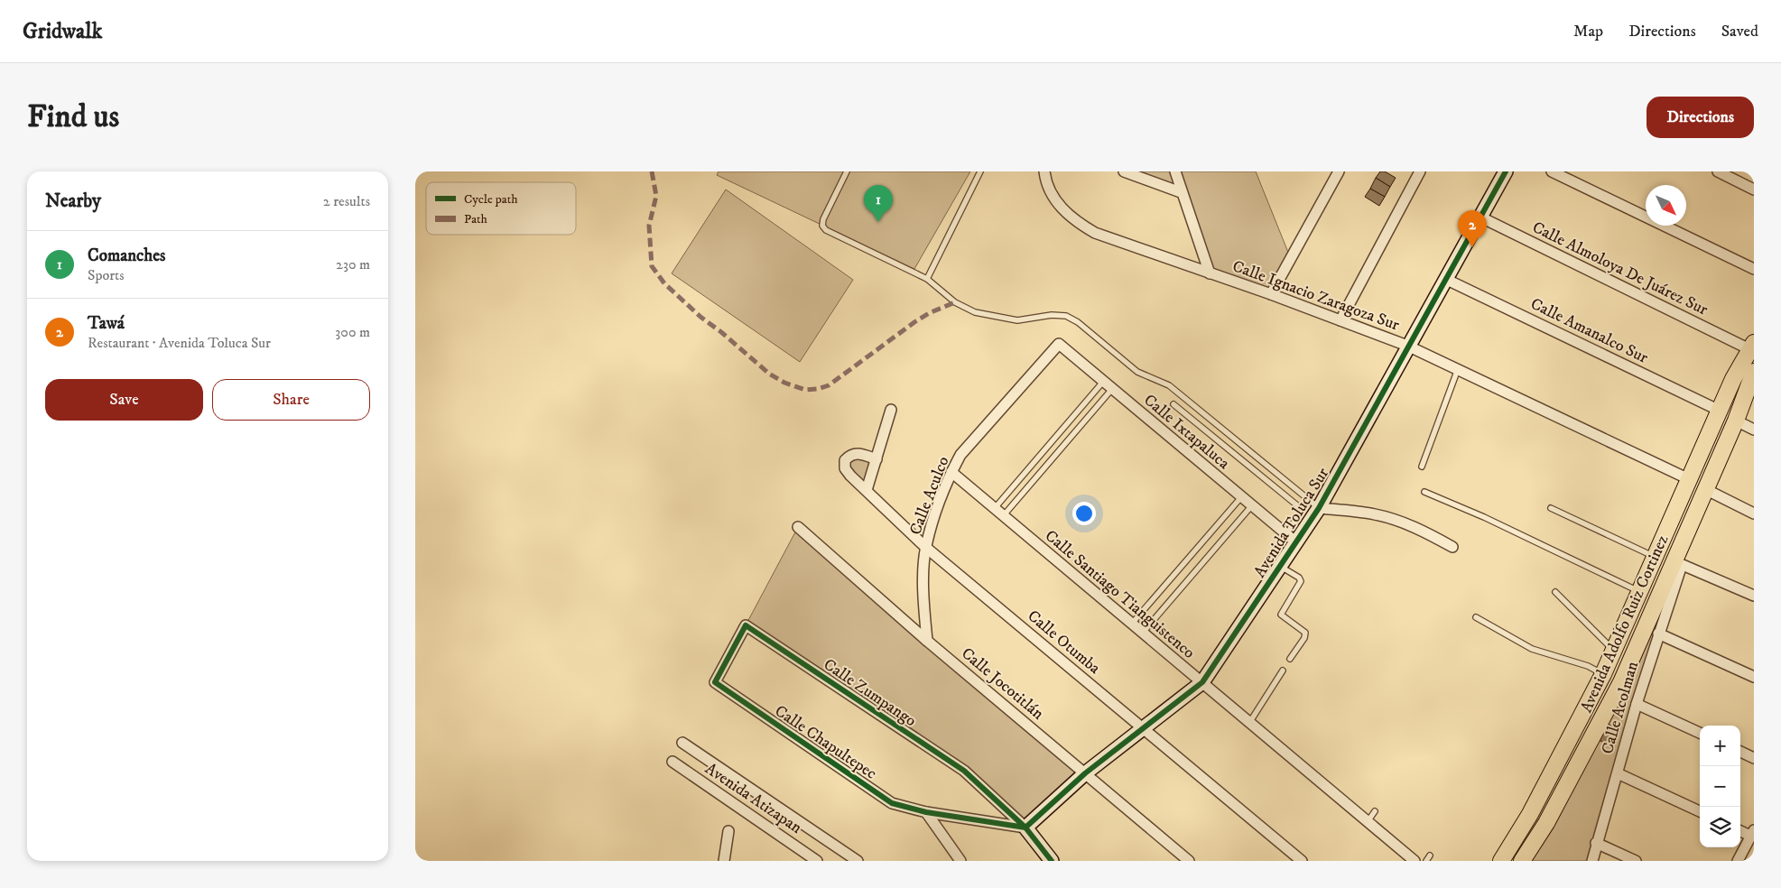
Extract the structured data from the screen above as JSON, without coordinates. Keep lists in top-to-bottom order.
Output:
{
  "streets": {
    "main road": ["Avenida Adolfo Ruiz Cortinez"],
    "street": [
      "Calle Almoloya De Juárez Sur",
      "Calle Ignacio Zaragoza Sur",
      "Calle Amanalco Sur",
      "Calle Ixtapaluca",
      "Calle Aculco",
      "Avenida Toluca Sur",
      "Calle Santiago Tianguistenco",
      "Calle Otumba",
      "Calle Jocotitlán",
      "Calle Zumpango",
      "Calle Acolman",
      "Calle Chapultepec",
      "Avenida Atizapan"
    ]
  },
  "crossings": [
    ["Calle Almoloya De Juárez Sur", "Avenida Toluca Sur"],
    ["Calle Almoloya De Juárez Sur", "Avenida Adolfo Ruiz Cortinez"],
    ["Calle Ignacio Zaragoza Sur", "Avenida Toluca Sur"],
    ["Calle Ignacio Zaragoza Sur", "Avenida Adolfo Ruiz Cortinez"],
    ["Calle Amanalco Sur", "Avenida Toluca Sur"],
    ["Calle Amanalco Sur", "Avenida Adolfo Ruiz Cortinez"],
    ["Calle Ixtapaluca", "Calle Aculco"],
    ["Calle Ixtapaluca", "Avenida Toluca Sur"],
    ["Calle Aculco", "Calle Santiago Tianguistenco"],
    ["Calle Aculco", "Calle Otumba"],
    ["Calle Aculco", "Calle Jocotitlán"],
    ["Avenida Toluca Sur", "Calle Santiago Tianguistenco"],
    ["Avenida Toluca Sur", "Calle Otumba"],
    ["Avenida Toluca Sur", "Calle Jocotitlán"],
    ["Avenida Toluca Sur", "Calle Zumpango"],
    ["Avenida Toluca Sur", "Calle Chapultepec"],
    ["Avenida Adolfo Ruiz Cortinez", "Calle Acolman"],
    ["Calle Zumpango", "Calle Chapultepec"]
  ],
  "legend": ["Cycle path", "Path"],
  "north": "bottom right",
  "page": {
    "header": "Gridwalk",
    "nav": ["Map", "Directions", "Saved"],
    "buttons": [
      "Directions",
      ["Save", "Share"]
    ],
    "title": "Find us",
    "heading": ["Nearby", "2 results"],
    "pins": ["1", "2"],
    "list": [
      {
        "mark": "1",
        "name": "Comanches",
        "note": "Sports",
        "value": "230 m"
      },
      {
        "mark": "2",
        "name": "Tawá",
        "note": "Restaurant · Avenida Toluca Sur",
        "value": "300 m"
      }
    ],
    "map_buttons": ["+", "−"]
  }
}
